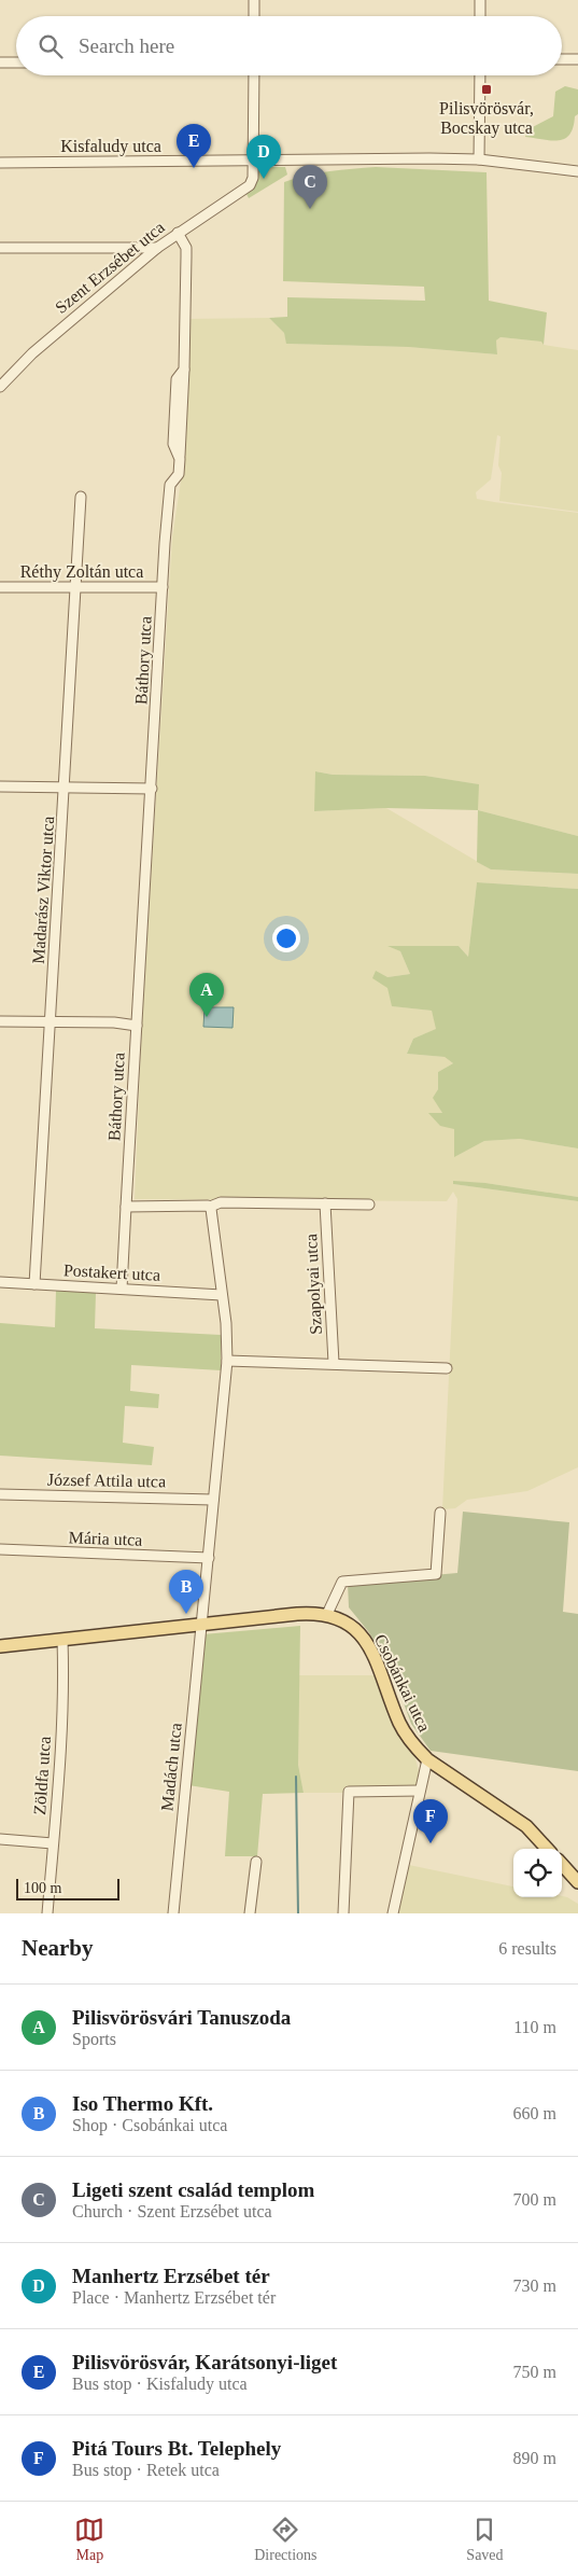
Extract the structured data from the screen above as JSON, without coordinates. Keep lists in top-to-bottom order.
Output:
{
  "streets": {
    "main road": ["Csobánkai utca"],
    "street": [
      "Kisfaludy utca",
      "Szent Erzsébet utca",
      "Réthy Zoltán utca",
      "Báthory utca",
      "Madarász Viktor utca",
      "Postakert utca",
      "Szapolyai utca",
      "József Attila utca",
      "Mária utca",
      "Madách utca",
      "Zöldfa utca"
    ]
  },
  "crossings": [
    ["Kisfaludy utca", "Szent Erzsébet utca"],
    ["Réthy Zoltán utca", "Báthory utca"],
    ["Réthy Zoltán utca", "Madarász Viktor utca"],
    ["Báthory utca", "Postakert utca"],
    ["Madarász Viktor utca", "Postakert utca"],
    ["Csobánkai utca", "Madách utca"],
    ["Csobánkai utca", "Zöldfa utca"]
  ],
  "places": {
    "transit": ["Pilisvörösvár, Bocskay utca"]
  },
  "scale_bar": "100 m",
  "page": {
    "search": "Search here",
    "pins": [
      "E",
      "D",
      "C",
      "A",
      "B",
      "F"
    ],
    "scale": "100 m",
    "heading": ["Nearby", "6 results"],
    "list": [
      {
        "mark": "A",
        "name": "Pilisvörösvári Tanuszoda",
        "note": "Sports",
        "value": "110 m"
      },
      {
        "mark": "B",
        "name": "Iso Thermo Kft.",
        "note": "Shop · Csobánkai utca",
        "value": "660 m"
      },
      {
        "mark": "C",
        "name": "Ligeti szent család templom",
        "note": "Church · Szent Erzsébet utca",
        "value": "700 m"
      },
      {
        "mark": "D",
        "name": "Manhertz Erzsébet tér",
        "note": "Place · Manhertz Erzsébet tér",
        "value": "730 m"
      },
      {
        "mark": "E",
        "name": "Pilisvörösvár, Karátsonyi-liget",
        "note": "Bus stop · Kisfaludy utca",
        "value": "750 m"
      },
      {
        "mark": "F",
        "name": "Pitá Tours Bt. Telephely",
        "note": "Bus stop · Retek utca",
        "value": "890 m"
      }
    ],
    "nav": ["Map", "Directions", "Saved"]
  }
}
